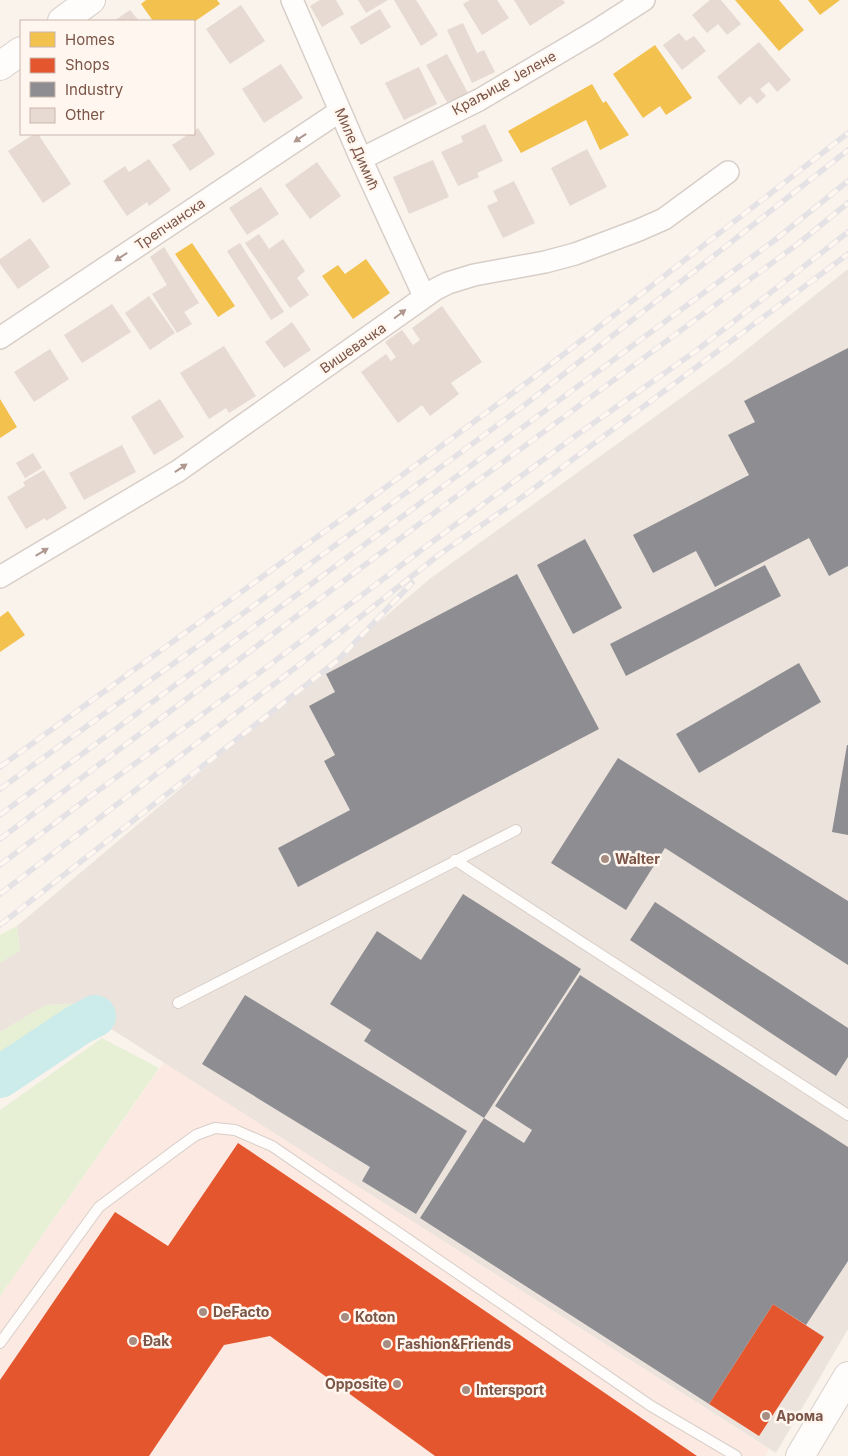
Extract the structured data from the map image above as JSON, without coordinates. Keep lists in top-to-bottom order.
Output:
{
  "streets": {
    "street": [
      "Краљице Јелене",
      "Миле Димић",
      "Трепчанска",
      "Вишевачка"
    ]
  },
  "crossings": [
    ["Краљице Јелене", "Миле Димић"],
    ["Миле Димић", "Трепчанска"],
    ["Миле Димић", "Вишевачка"]
  ],
  "one_way": ["Трепчанска", "Вишевачка"],
  "places": [
    "Walter",
    "DeFacto",
    "Koton",
    "Đak",
    "Fashion&Friends",
    "Opposite",
    "Intersport",
    "Арома"
  ],
  "legend": [
    "Homes",
    "Shops",
    "Industry",
    "Other"
  ]
}
